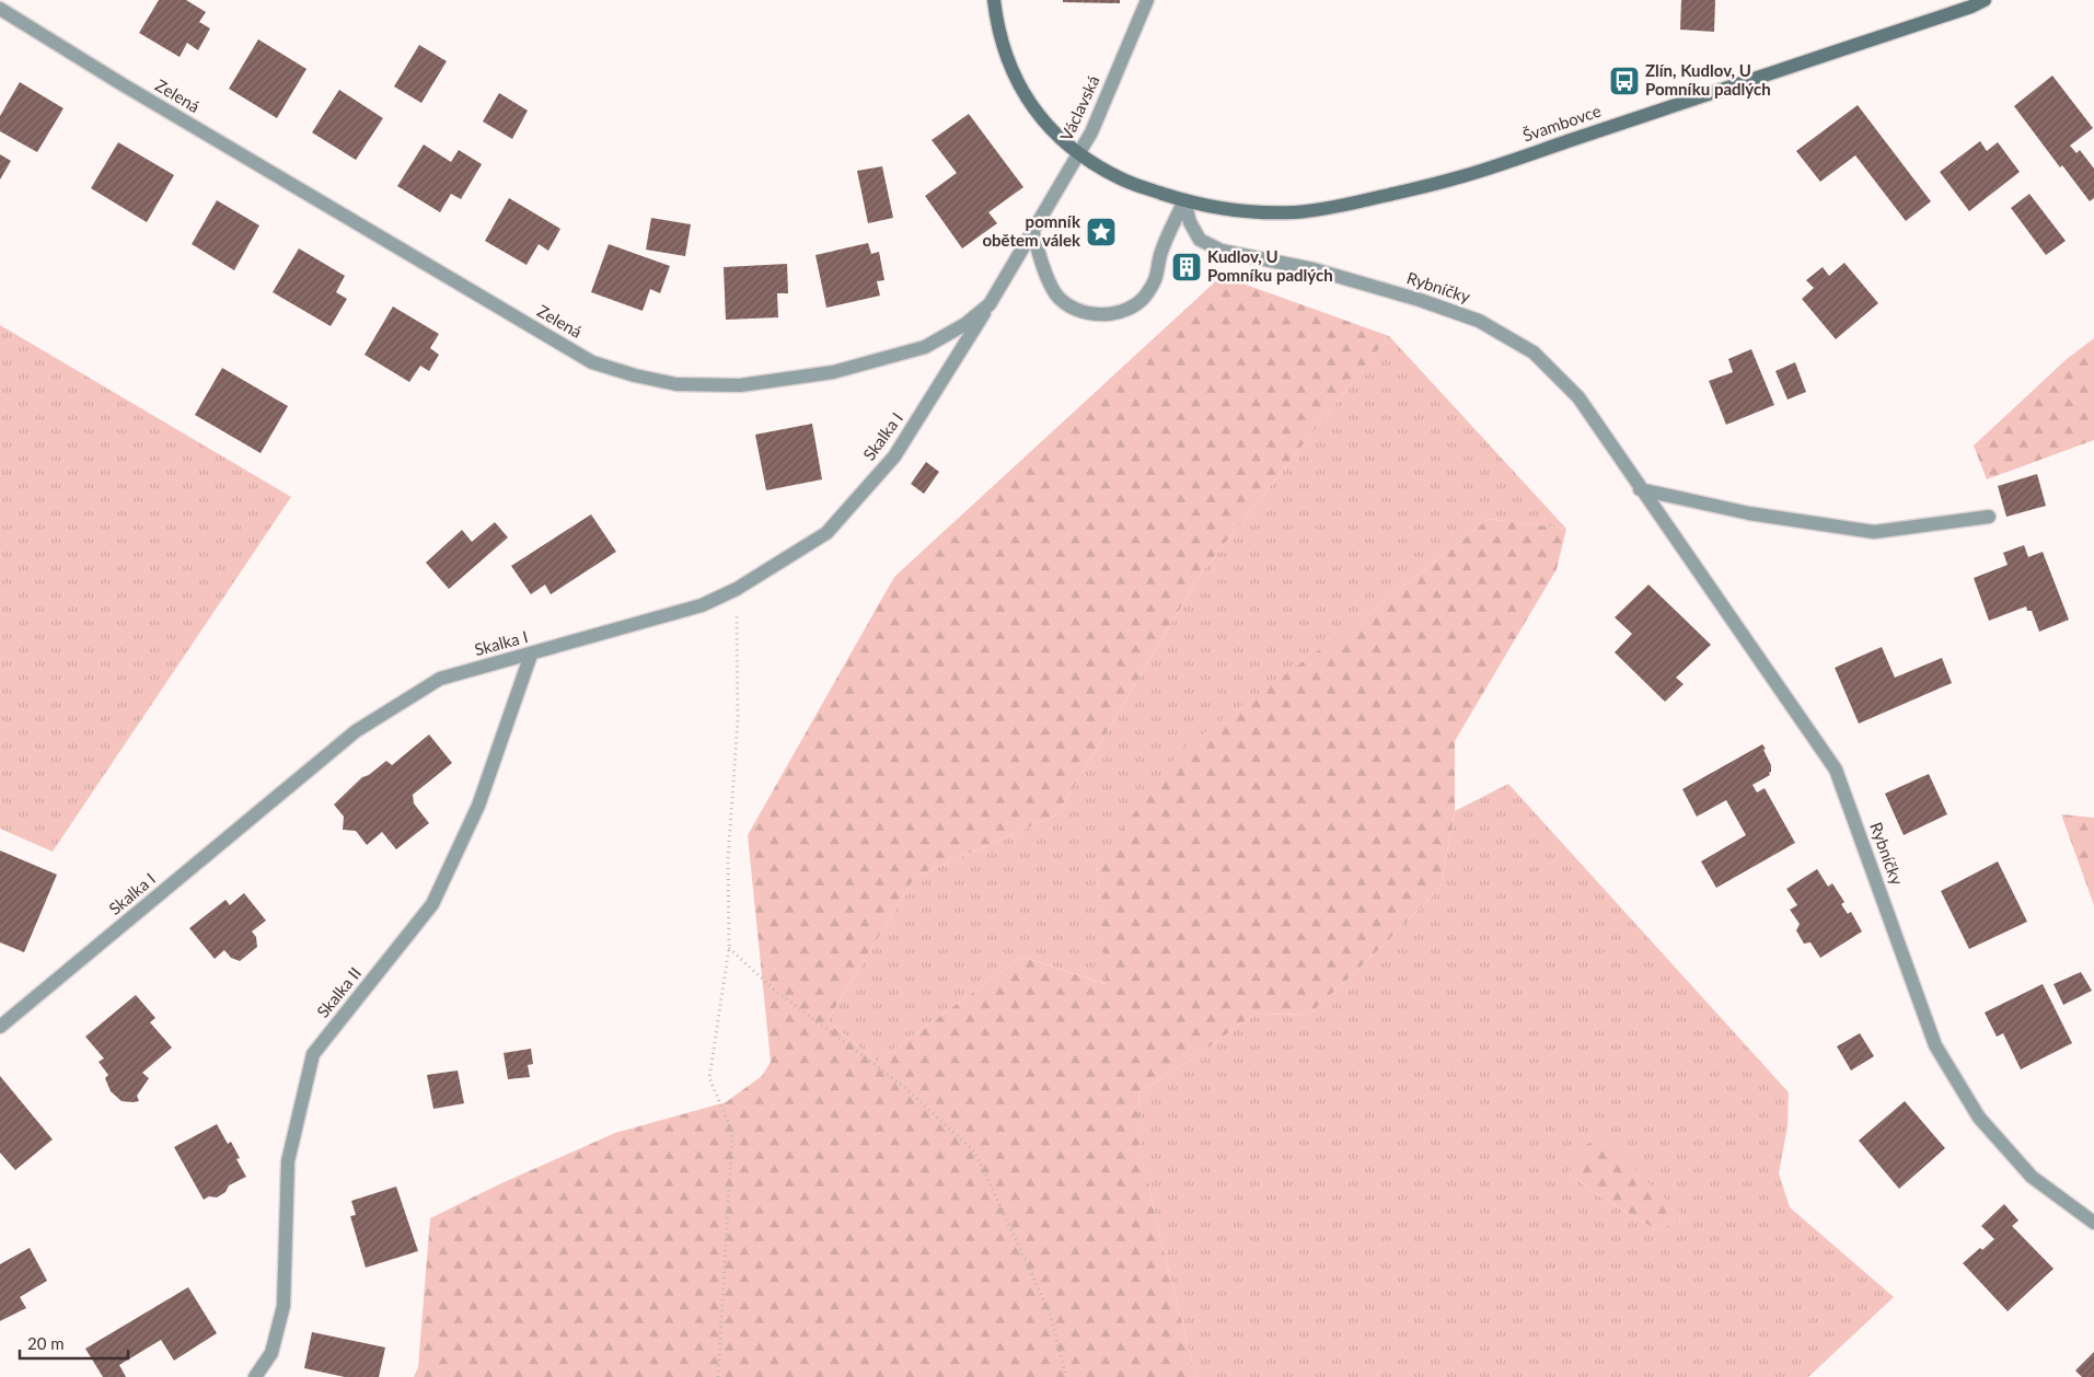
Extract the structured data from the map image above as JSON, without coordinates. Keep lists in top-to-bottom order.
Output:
{
  "streets": {
    "street": [
      "Zelená",
      "Václavská",
      "Švambovce",
      "Rybníčky",
      "Skalka I",
      "Skalka II"
    ]
  },
  "crossings": [
    ["Zelená", "Václavská"],
    ["Zelená", "Švambovce"],
    ["Zelená", "Skalka I"],
    ["Václavská", "Švambovce"],
    ["Švambovce", "Rybníčky"],
    ["Skalka I", "Skalka II"]
  ],
  "places": {
    "bus stop": ["Zlín, Kudlov, U Pomníku padlých"],
    "place": ["pomník obětem válek"],
    "building": ["Kudlov, U Pomníku padlých"]
  },
  "scale_bar": "20 m"
}
